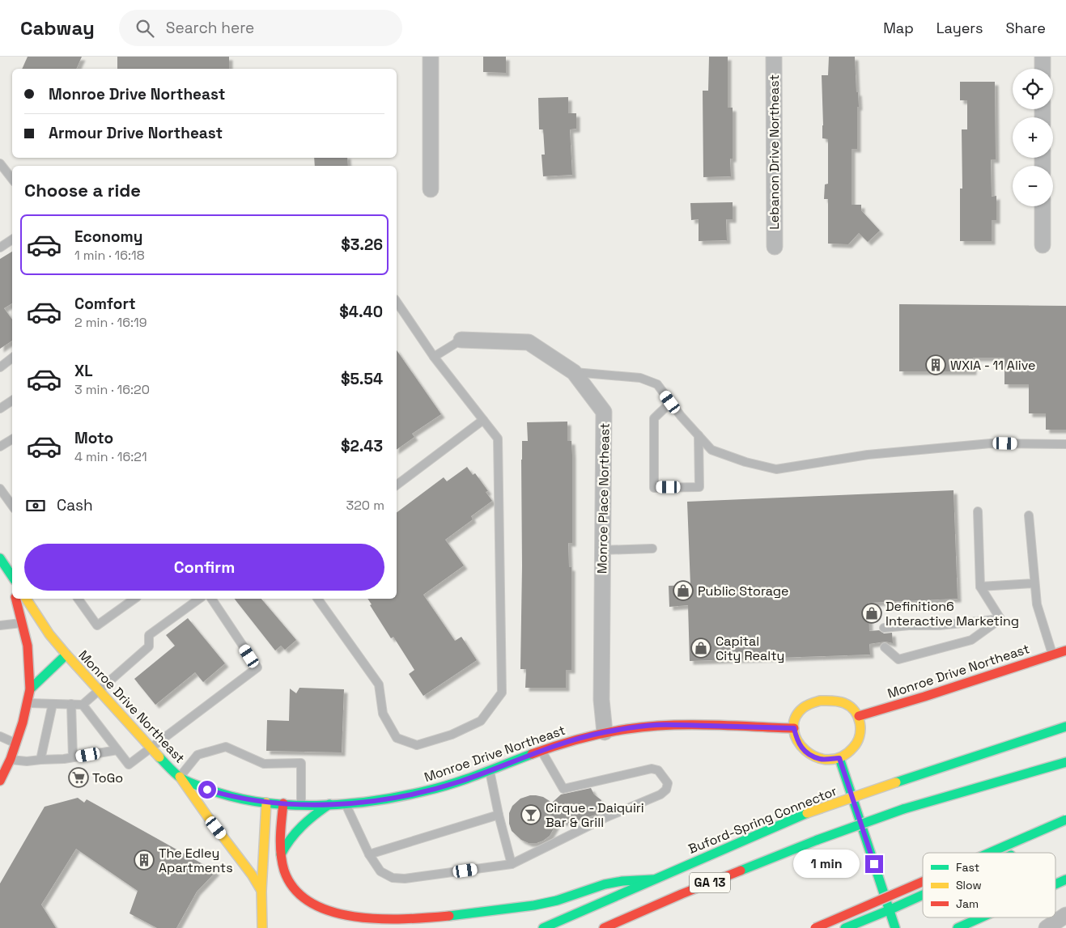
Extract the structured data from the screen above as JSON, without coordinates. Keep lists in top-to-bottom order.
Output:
{
  "streets": {
    "main road": ["Monroe Drive Northeast", "Buford-Spring Connector", "GA 13"],
    "street": ["Lebanon Drive Northeast", "Monroe Place Northeast"]
  },
  "crossings": [
    ["Monroe Place Northeast", "Monroe Drive Northeast"]
  ],
  "places": {
    "building": ["WXIA - 11 Alive", "The Edley Apartments"],
    "shop": ["Public Storage", "Definition6 Interactive Marketing", "Capital City Realty"],
    "supermarket": ["ToGo"],
    "bar": ["Cirque - Daiquiri Bar & Grill"]
  },
  "legend": ["Fast", "Slow", "Jam"],
  "page": {
    "header": "Cabway",
    "search": "Search here",
    "nav": ["Map", "Layers", "Share"],
    "map_buttons": ["+", "−"],
    "banner": ["Monroe Drive Northeast", "Armour Drive Northeast"],
    "heading": "Choose a ride",
    "list": [
      {
        "name": "Economy",
        "note": "1 min · 16:18",
        "value": "$3.26"
      },
      {
        "name": "Comfort",
        "note": "2 min · 16:19",
        "value": "$4.40"
      },
      {
        "name": "XL",
        "note": "3 min · 16:20",
        "value": "$5.54"
      },
      {
        "name": "Moto",
        "note": "4 min · 16:21",
        "value": "$2.43"
      }
    ],
    "pay": ["Cash", "320 m"],
    "buttons": "Confirm",
    "bubble": "1 min"
  }
}
